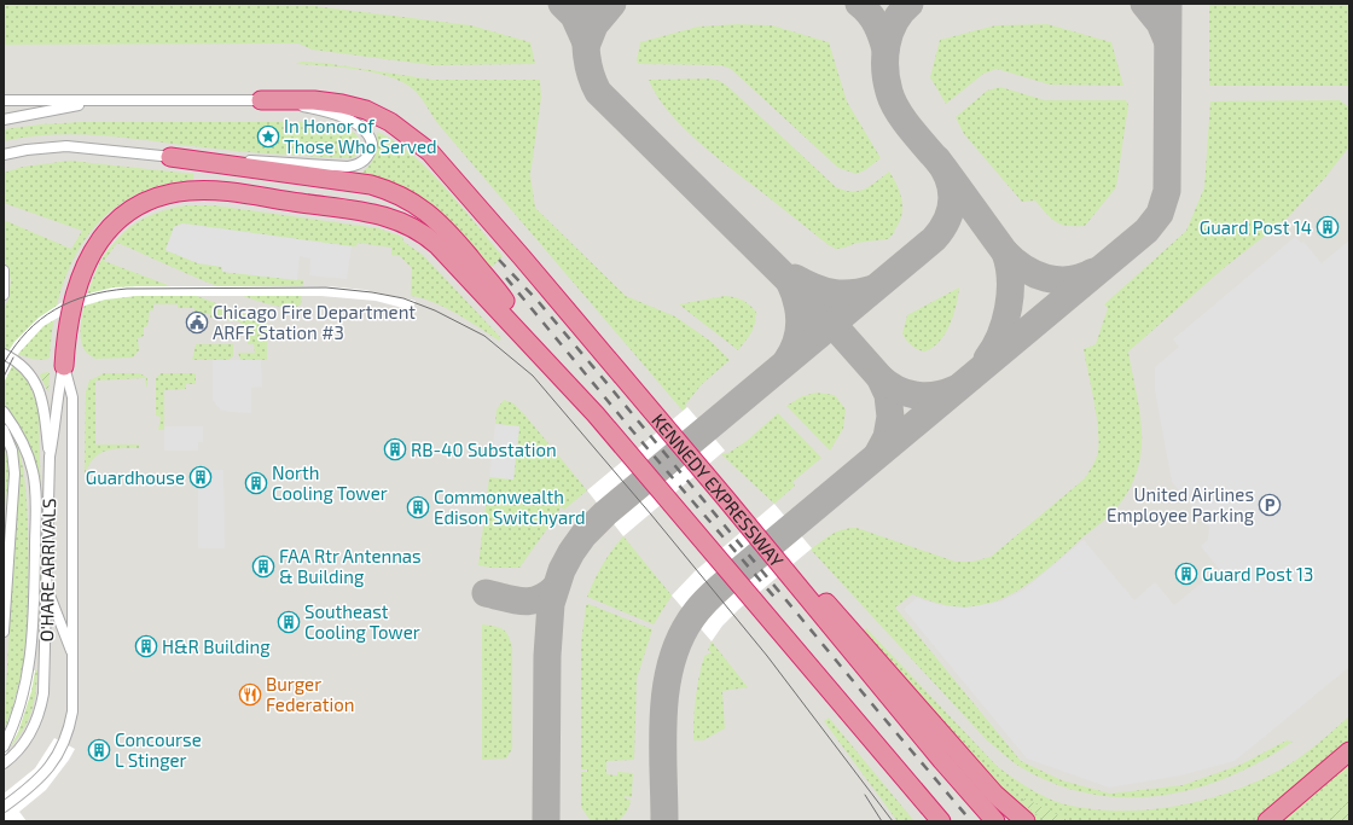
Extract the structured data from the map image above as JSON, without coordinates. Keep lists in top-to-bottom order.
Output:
{
  "streets": {
    "highway": ["KENNEDY EXPRESSWAY"],
    "street": ["O'HARE ARRIVALS"]
  },
  "places": {
    "place": ["In Honor of Those Who Served"],
    "building": [
      "Guard Post 14",
      "RB-40 Substation",
      "Guardhouse",
      "North Cooling Tower",
      "Commonwealth Edison Switchyard",
      "FAA Rtr Antennas & Building",
      "Guard Post 13",
      "Southeast Cooling Tower",
      "H&R Building",
      "Concourse L Stinger"
    ],
    "public building": ["Chicago Fire Department ARFF Station #3"],
    "parking": ["United Airlines Employee Parking"],
    "restaurant": ["Burger Federation"]
  }
}
